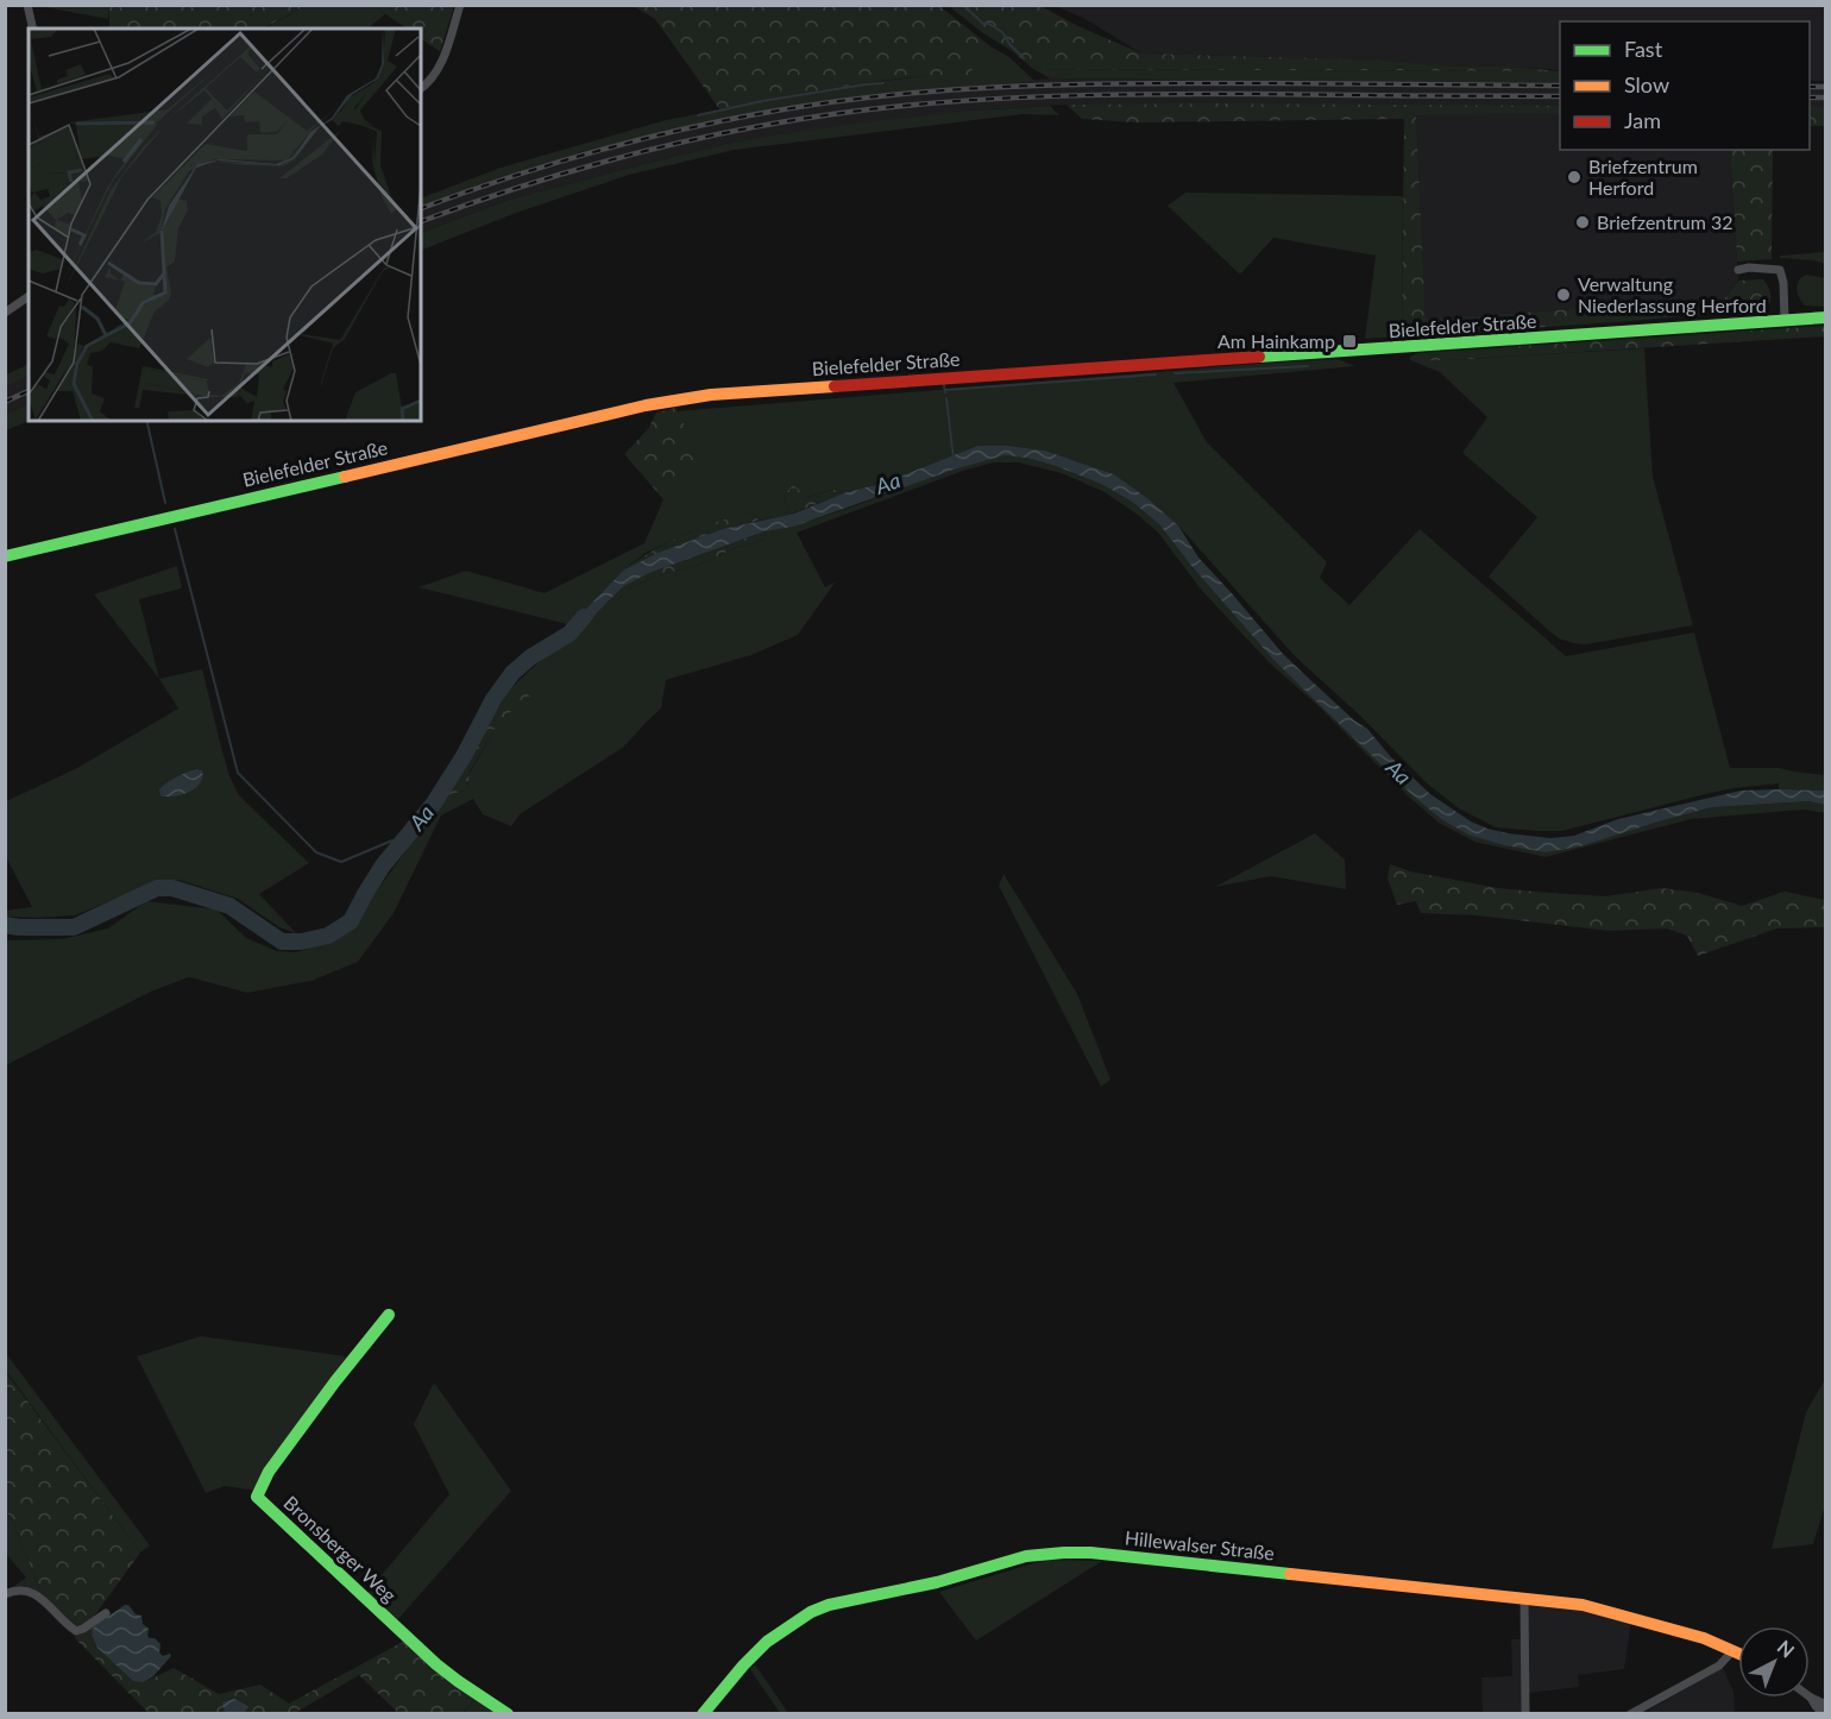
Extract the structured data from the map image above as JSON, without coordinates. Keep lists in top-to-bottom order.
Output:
{
  "streets": {
    "main road": ["Bielefelder Straße", "Hillewalser Straße", "Bronsberger Weg"]
  },
  "water": ["Aa"],
  "places": {
    "other": ["Briefzentrum Herford", "Briefzentrum 32", "Verwaltung Niederlassung Herford"],
    "transit": ["Am Hainkamp"]
  },
  "legend": ["Fast", "Slow", "Jam"],
  "north": "top right"
}
